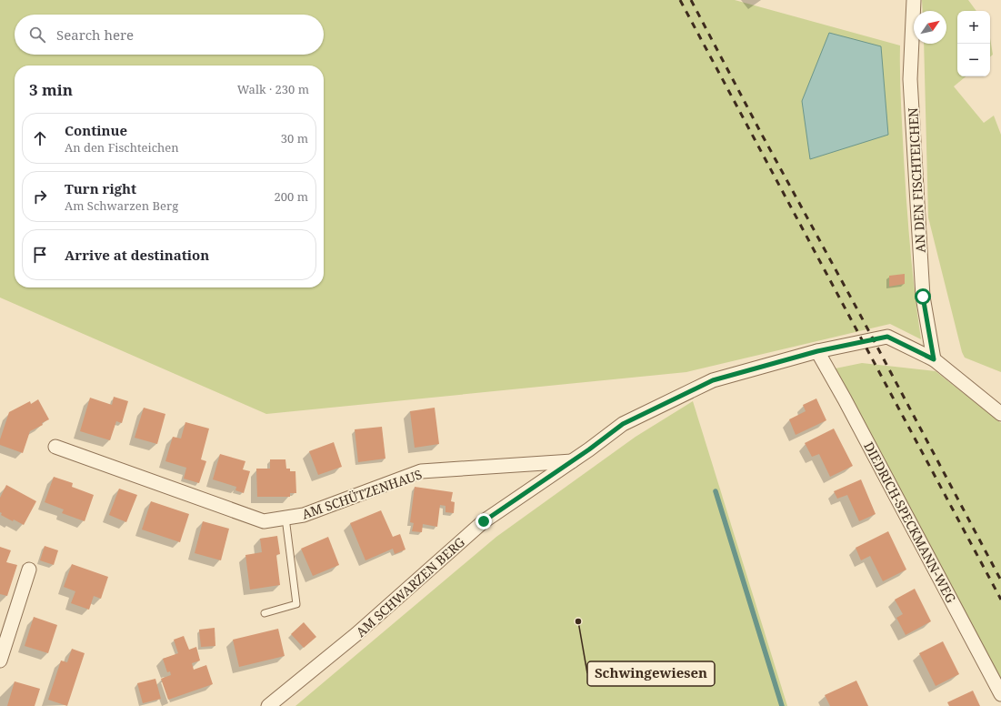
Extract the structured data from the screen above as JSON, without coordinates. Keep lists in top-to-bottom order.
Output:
{
  "streets": {
    "street": [
      "AN DEN FISCHTEICHEN",
      "AM SCHÜTZENHAUS",
      "DIEDRICH-SPECKMANN-WEG",
      "AM SCHWARZEN BERG"
    ]
  },
  "crossings": [
    ["AN DEN FISCHTEICHEN", "AM SCHWARZEN BERG"],
    ["AM SCHÜTZENHAUS", "AM SCHWARZEN BERG"],
    ["DIEDRICH-SPECKMANN-WEG", "AM SCHWARZEN BERG"]
  ],
  "places": ["Schwingewiesen"],
  "north": "top right",
  "page": {
    "map_buttons": ["+", "−"],
    "search": "Search here",
    "heading": ["3 min", "Walk · 230 m"],
    "list": [
      ["Continue", "An den Fischteichen", "30 m"],
      ["Turn right", "Am Schwarzen Berg", "200 m"],
      "Arrive at destination"
    ]
  }
}
